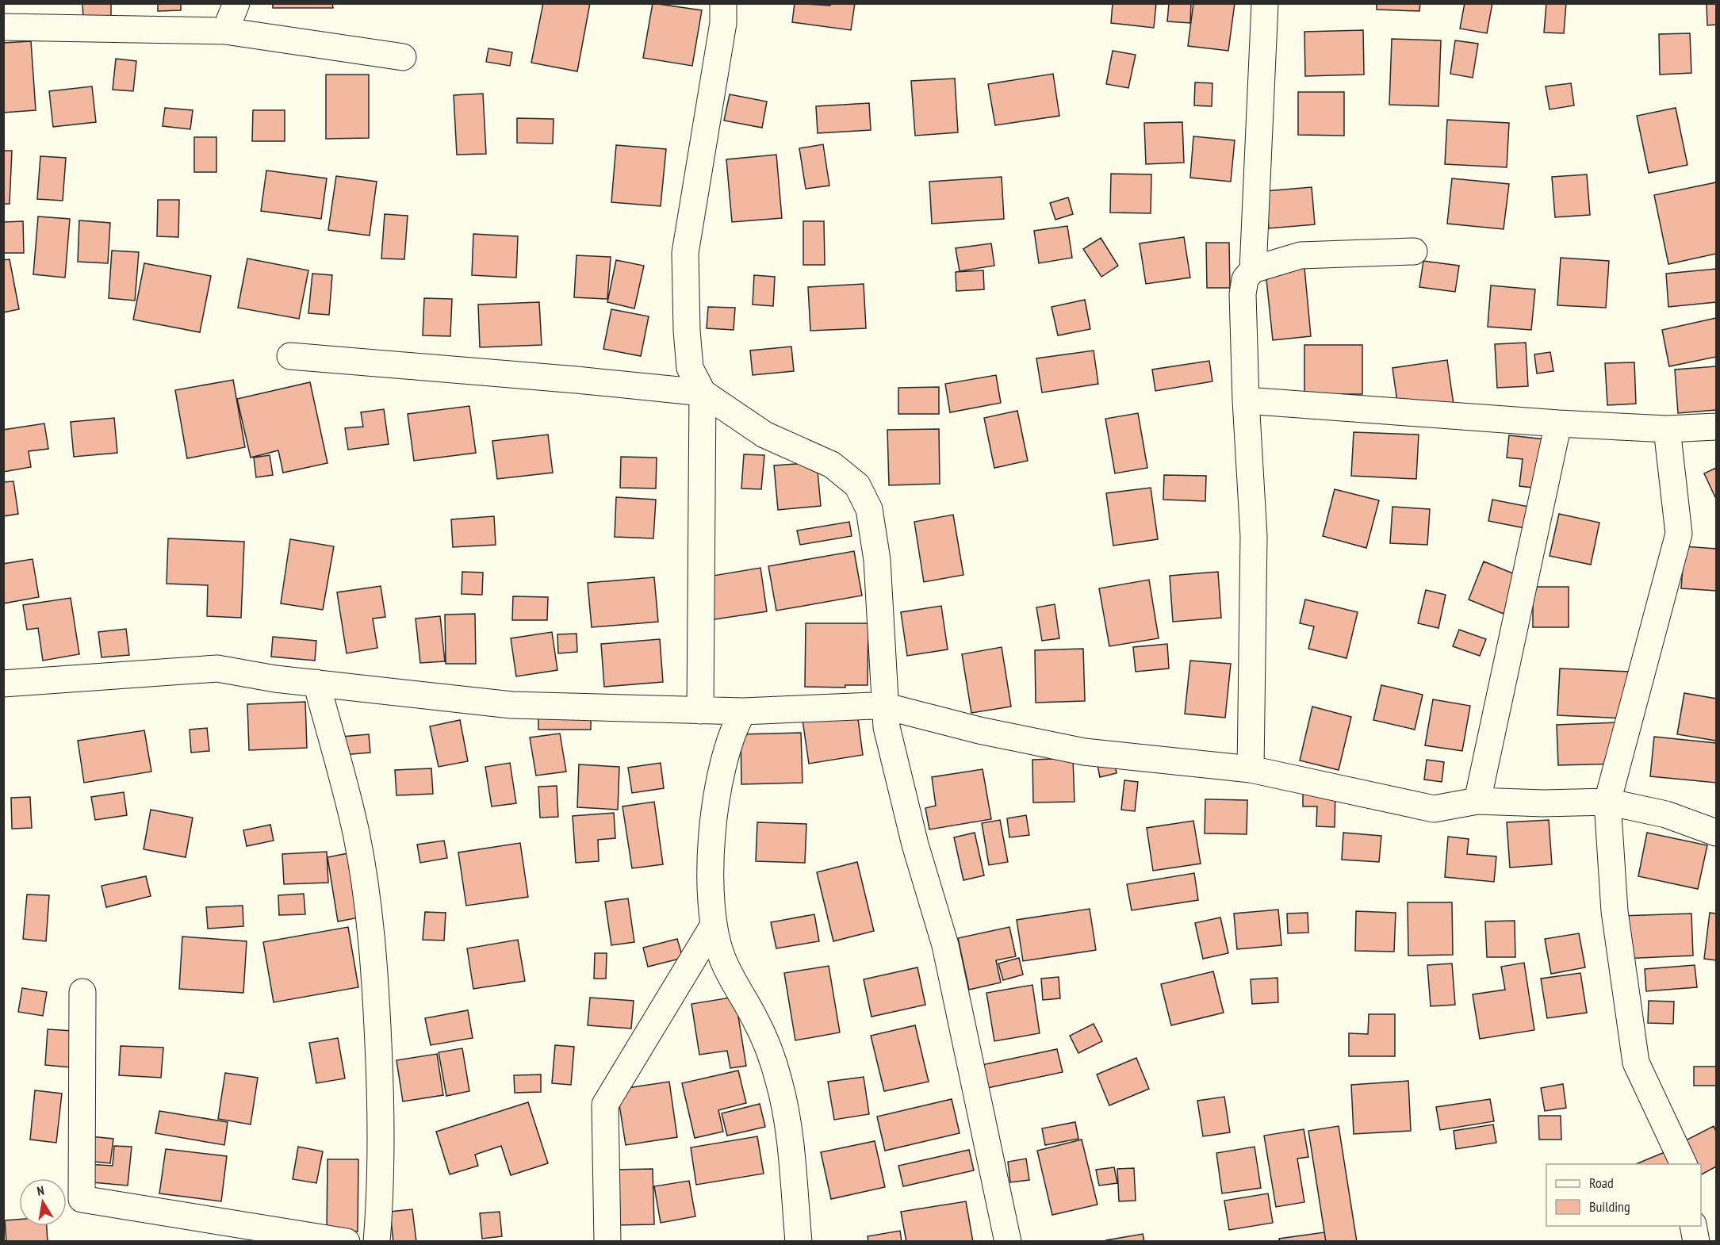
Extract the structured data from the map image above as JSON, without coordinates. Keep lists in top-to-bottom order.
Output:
{
  "legend": ["Road", "Building"],
  "north": "top"
}
